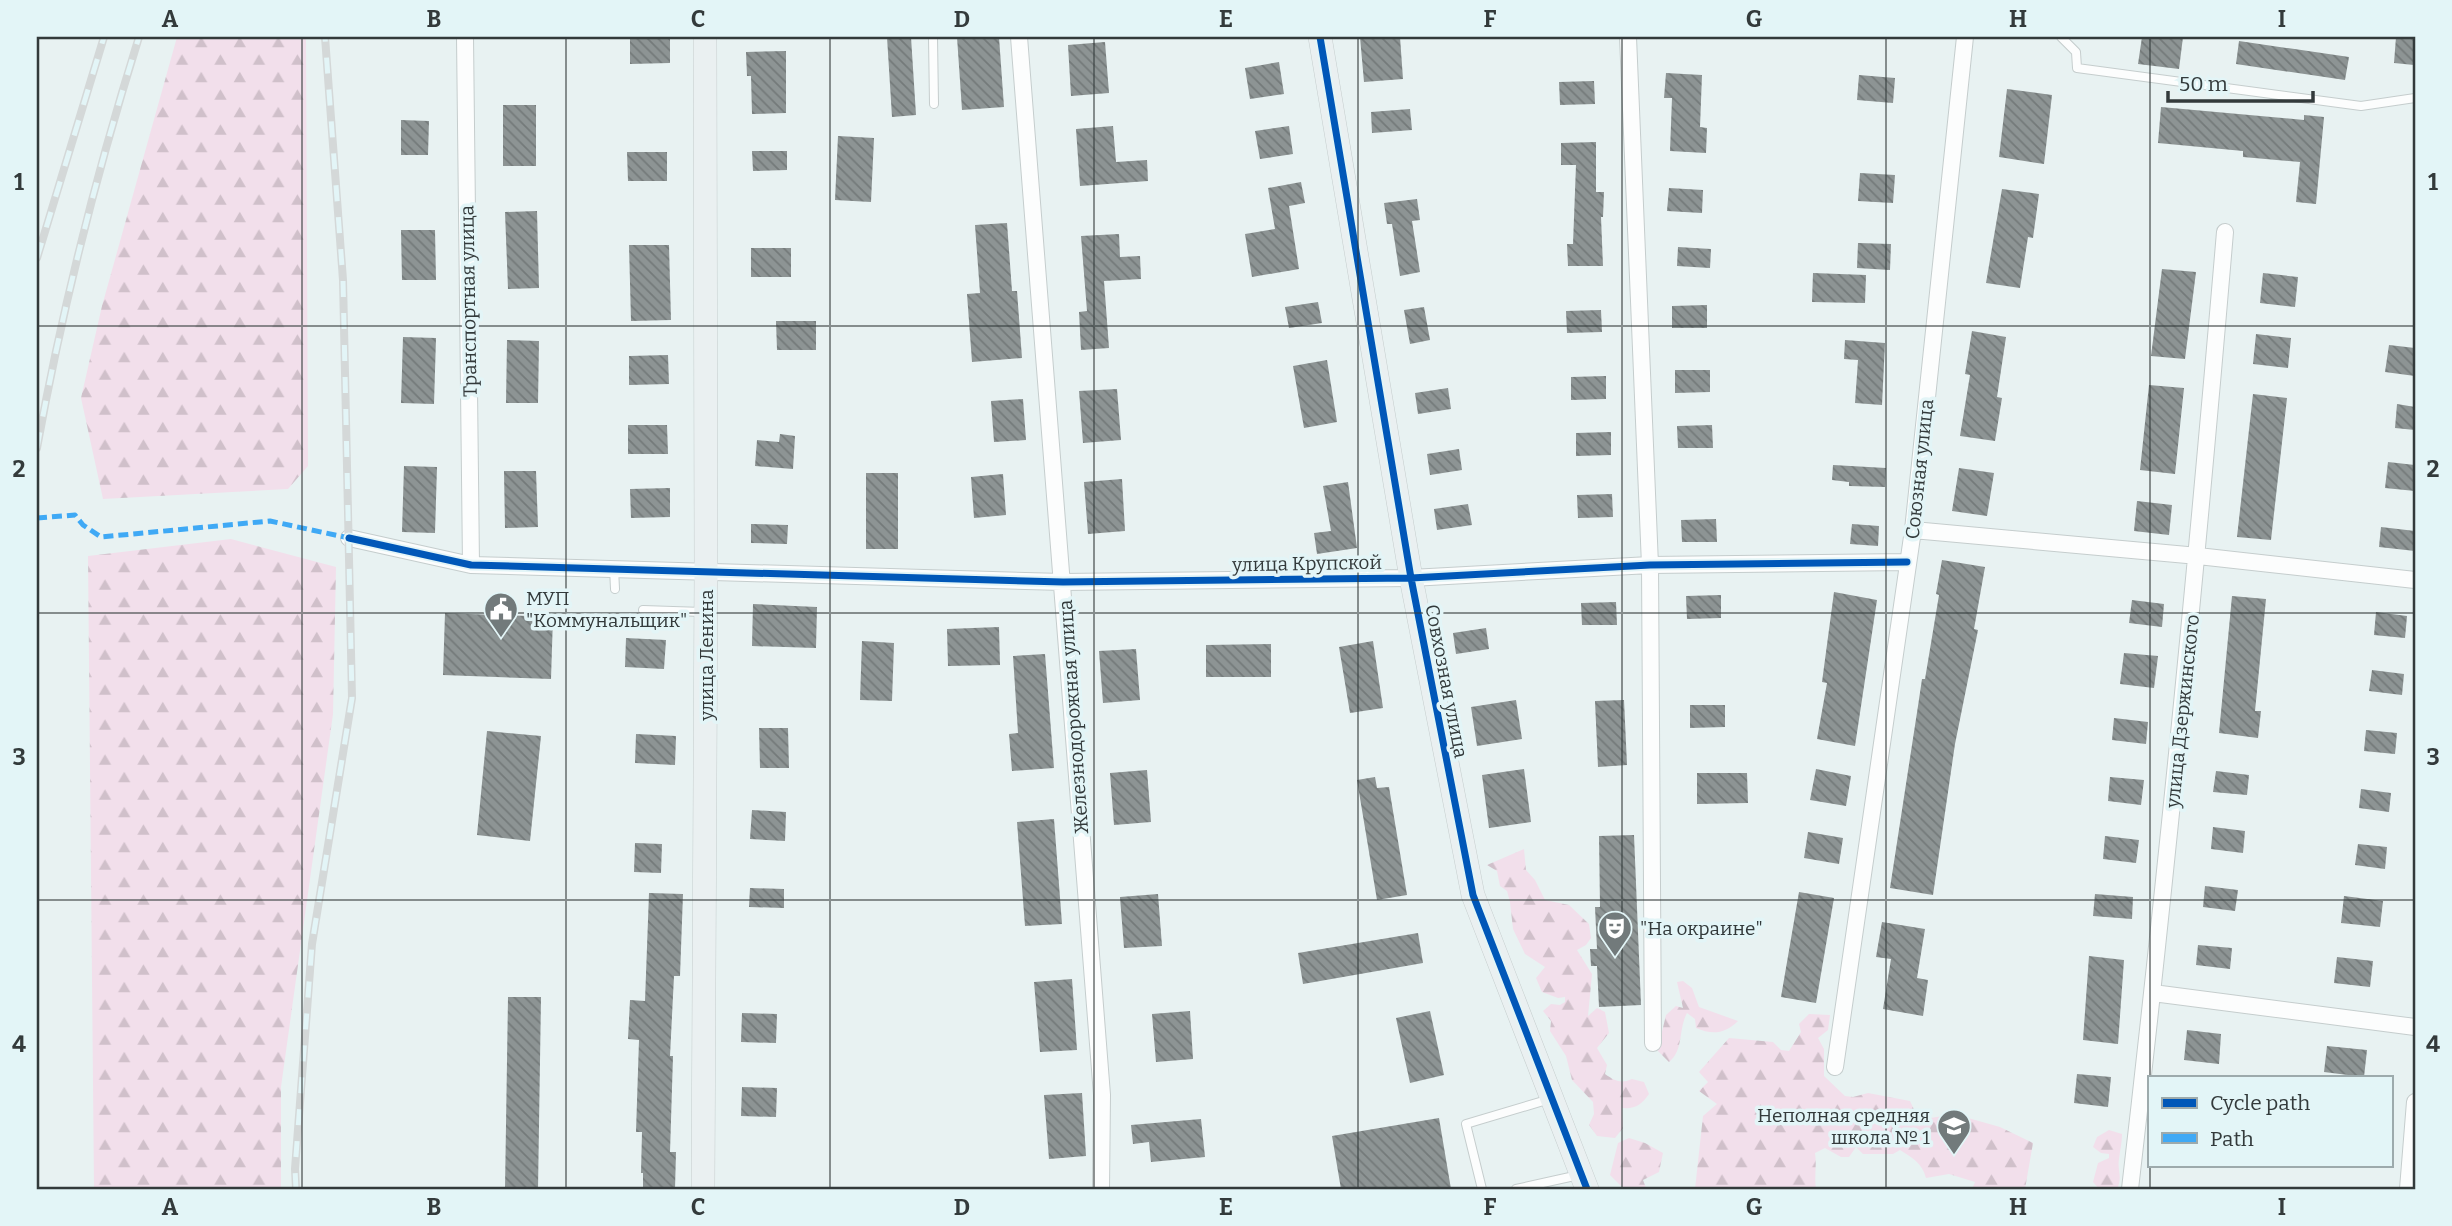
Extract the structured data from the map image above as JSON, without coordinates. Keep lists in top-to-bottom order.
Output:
{
  "streets": {
    "street": [
      "Транспортная улица",
      "Союзная улица",
      "улица Крупской",
      "улица Ленина",
      "Совхозная улица",
      "улица Дзержинского",
      "Железнодорожная улица"
    ]
  },
  "crossings": [
    ["Транспортная улица", "улица Крупской"],
    ["Союзная улица", "улица Крупской"],
    ["улица Крупской", "улица Ленина"],
    ["улица Крупской", "Совхозная улица"],
    ["улица Крупской", "Железнодорожная улица"]
  ],
  "places": {
    "public building": ["МУП \"Коммунальщик\""],
    "theatre": ["\"На окраине\""],
    "school or university": ["Неполная средняя школа № 1"]
  },
  "legend": ["Cycle path", "Path"],
  "scale_bar": "50 m",
  "grid": {
    "columns": [
      "A",
      "B",
      "C",
      "D",
      "E",
      "F",
      "G",
      "H",
      "I"
    ],
    "rows": [
      "1",
      "2",
      "3",
      "4"
    ]
  }
}
